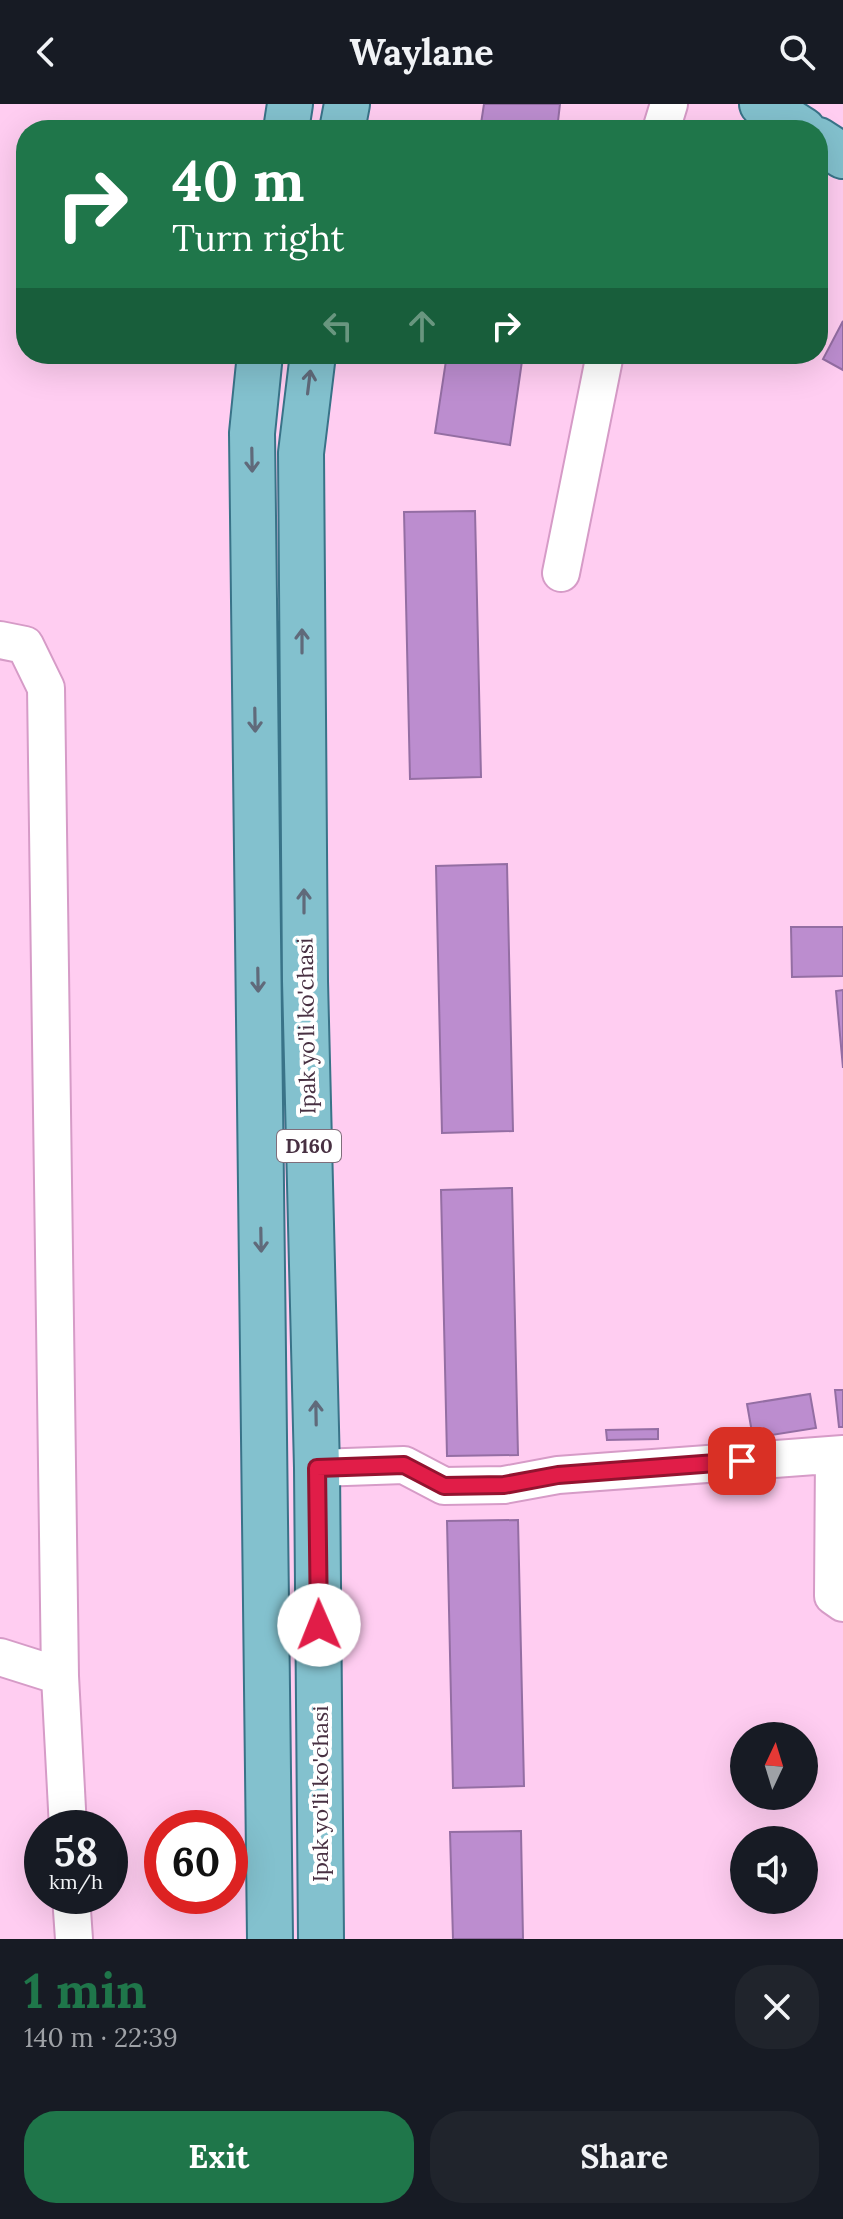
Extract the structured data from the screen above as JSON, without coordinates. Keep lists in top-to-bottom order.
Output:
{
  "streets": {
    "main road": ["Ipak yo'li ko'chasi", "D160"]
  },
  "north": "top",
  "page": {
    "header": "Waylane",
    "turn": ["40 m", "Turn right"],
    "speed": "58 km/h",
    "limit": "60",
    "heading": ["1 min", "140 m · 22:39"],
    "buttons": ["Exit", "Share"]
  }
}
